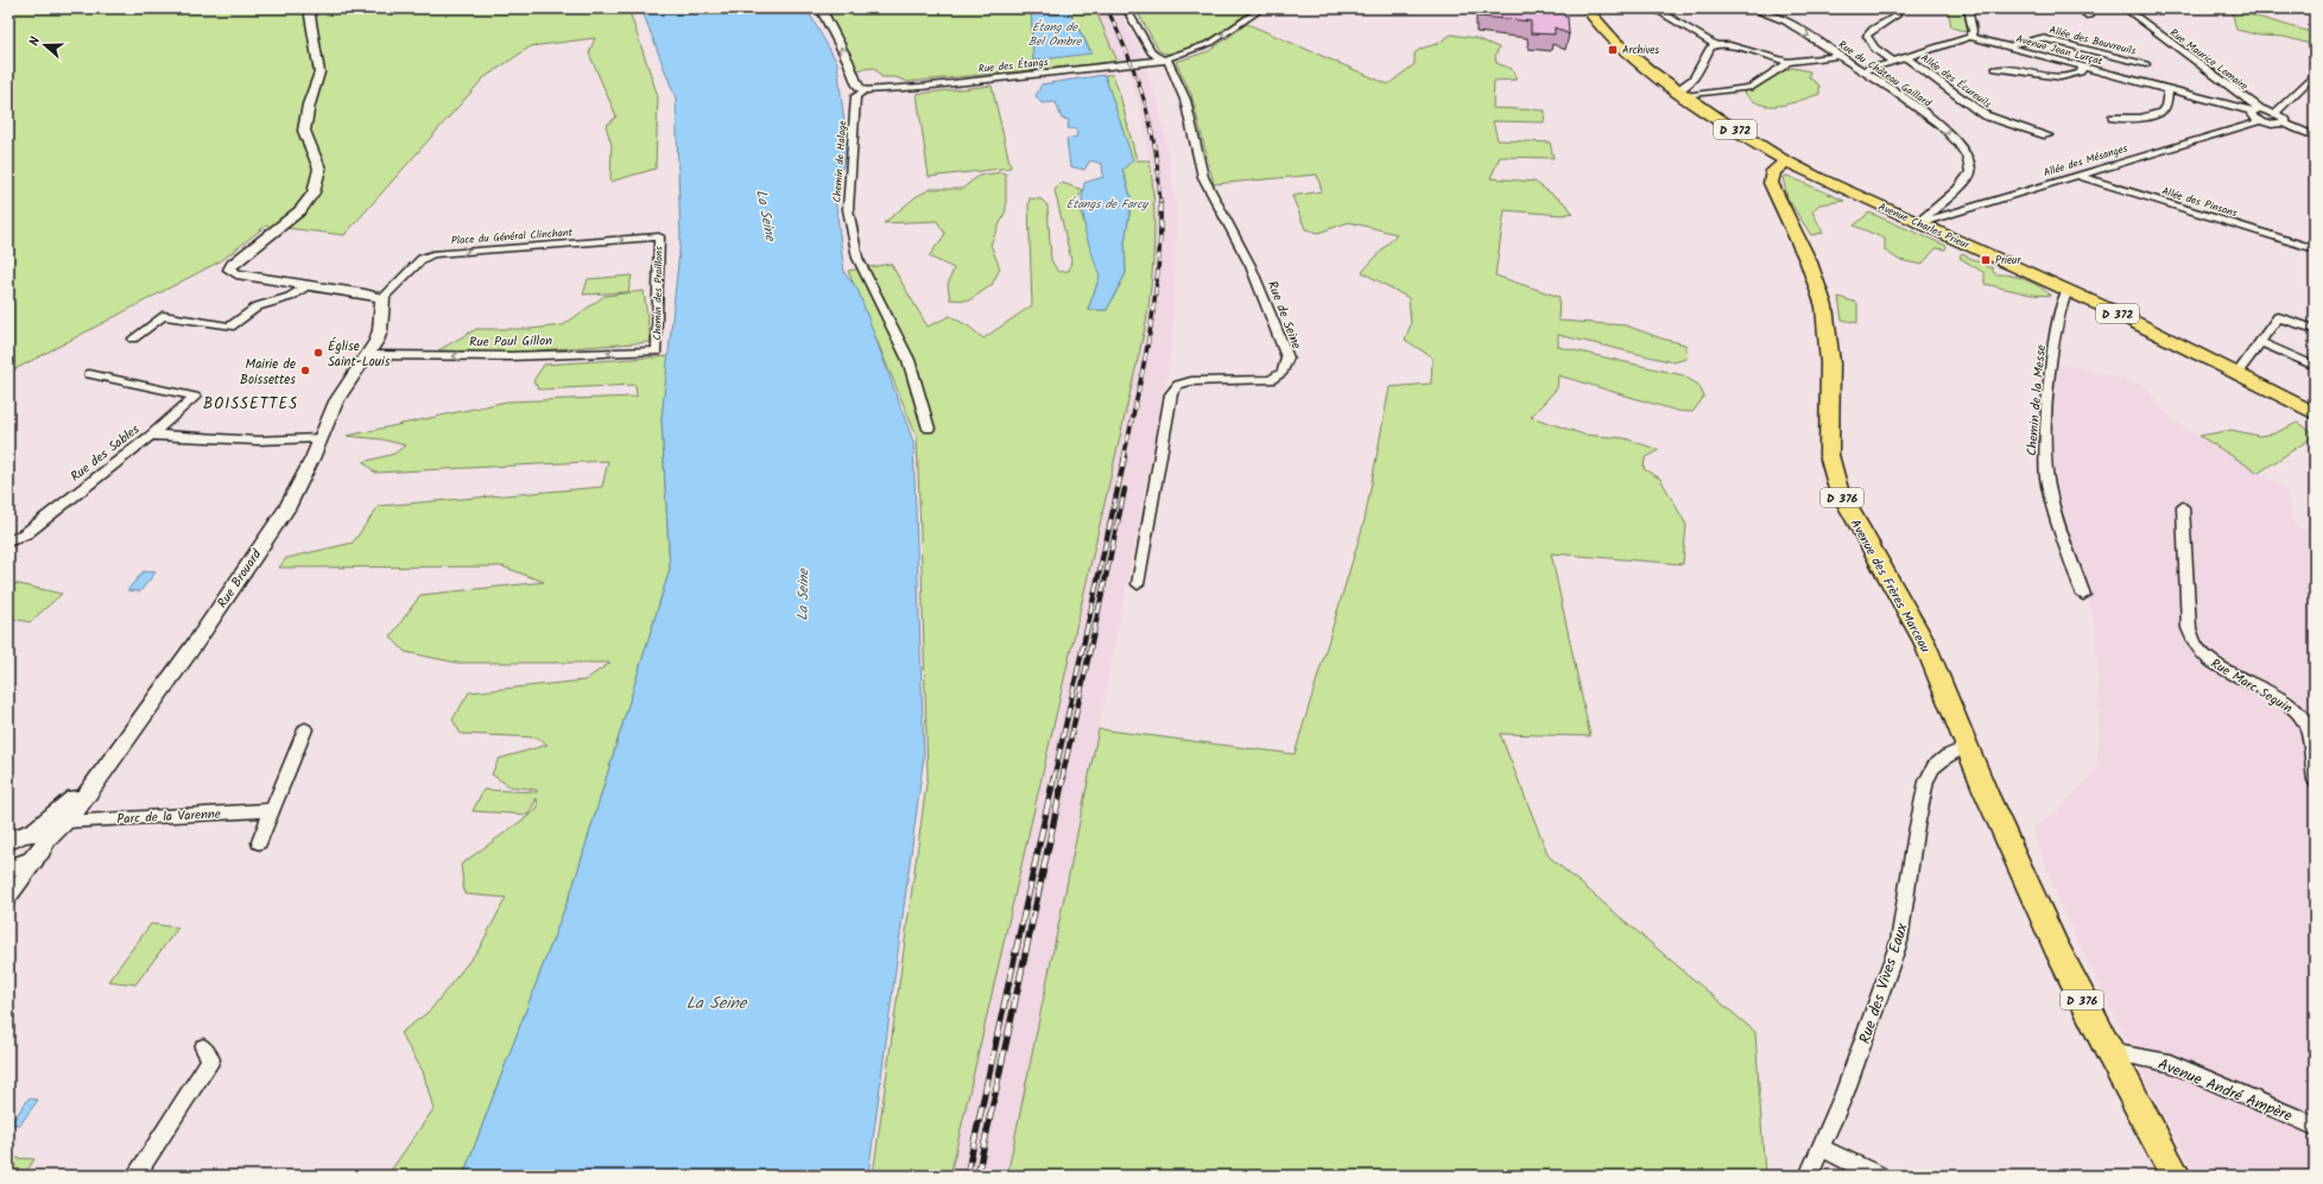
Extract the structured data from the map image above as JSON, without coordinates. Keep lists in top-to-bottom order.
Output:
{
  "streets": {
    "main road": [
      "D 372",
      "Avenue Charles Prieur",
      "D 376",
      "Avenue des Frères Marceau"
    ],
    "street": [
      "Allée des Bouvreuils",
      "Avenue Jean Lurçat",
      "Rue Maurice Lemaire",
      "Rue des Étangs",
      "Rue du Château Gaillard",
      "Allée des Écureuils",
      "Allée des Mésanges",
      "Chemin de Halage",
      "Allée des Pinsons",
      "Place du Général Clinchant",
      "Chemin des Praillons",
      "Rue de Seine",
      "Rue Paul Gillon",
      "Chemin de la Messe",
      "Rue des Sables",
      "Rue Brouard",
      "Rue Marc Seguin",
      "Parc de la Varenne",
      "Rue des Vives Eaux",
      "Avenue André Ampère"
    ]
  },
  "crossings": [
    ["Allée des Bouvreuils", "Avenue Jean Lurçat"],
    ["Avenue Jean Lurçat", "Rue Maurice Lemaire"],
    ["Rue des Étangs", "Chemin de Halage"],
    ["Rue des Étangs", "Rue de Seine"],
    ["Rue du Château Gaillard", "Allée des Mésanges"],
    ["Rue du Château Gaillard", "Avenue Charles Prieur"],
    ["Allée des Mésanges", "Allée des Pinsons"],
    ["Allée des Mésanges", "Avenue Charles Prieur"],
    ["Avenue Charles Prieur", "Chemin de la Messe"],
    ["Avenue Charles Prieur", "Avenue des Frères Marceau"],
    ["Place du Général Clinchant", "Chemin des Praillons"],
    ["Chemin des Praillons", "Rue Paul Gillon"],
    ["Rue Paul Gillon", "Rue Brouard"],
    ["Rue des Sables", "Rue Brouard"],
    ["D 376", "Avenue des Frères Marceau"],
    ["D 376", "Avenue André Ampère"],
    ["Rue Brouard", "Parc de la Varenne"],
    ["Avenue des Frères Marceau", "Rue des Vives Eaux"],
    ["Avenue des Frères Marceau", "Avenue André Ampère"]
  ],
  "one_way": ["Place du Général Clinchant", "Rue Paul Gillon"],
  "districts": ["BOISSETTES"],
  "water": ["Étang de Bel Ombre", "Étangs de Farcy", "La Seine"],
  "places": {
    "transit": ["Archives", "Prieur"],
    "other": ["Église Saint-Louis", "Mairie de Boissettes"]
  },
  "north": "left"
}
